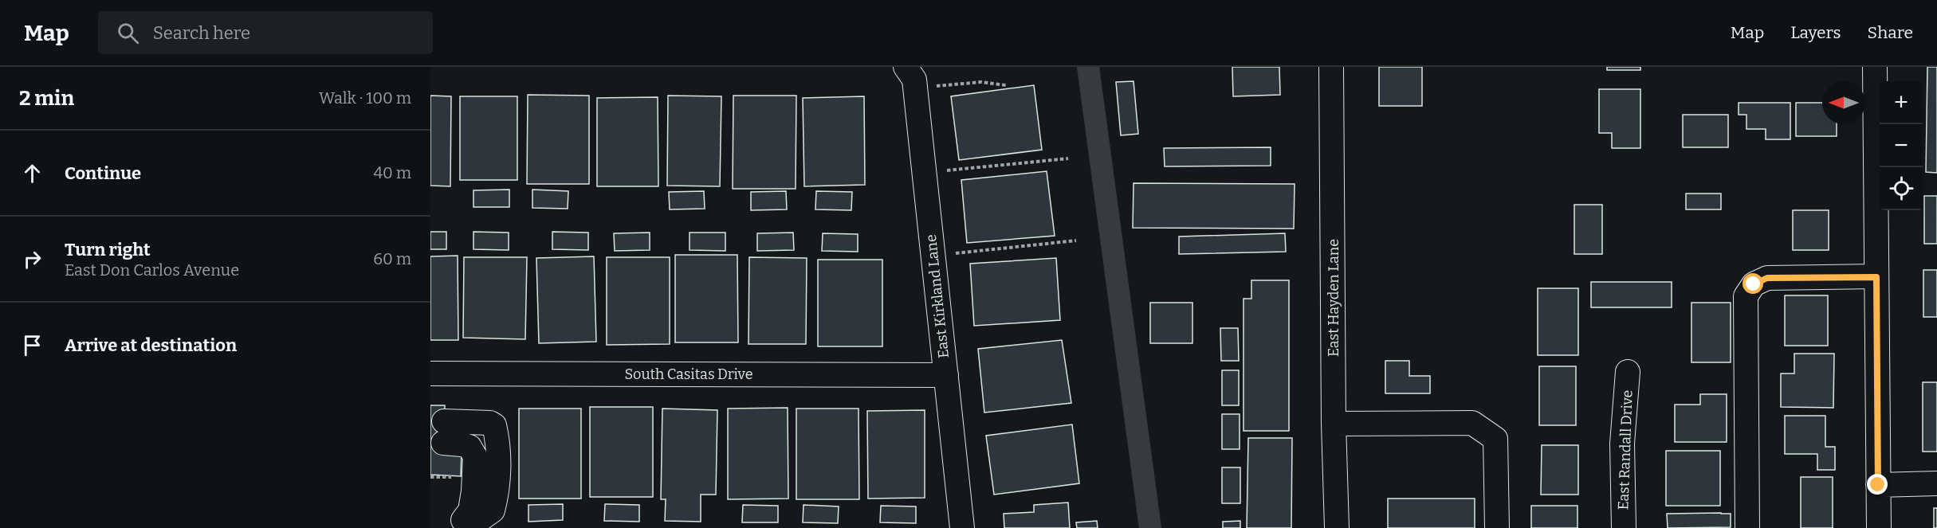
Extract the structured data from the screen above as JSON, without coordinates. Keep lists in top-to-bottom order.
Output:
{
  "streets": {
    "street": [
      "East Kirkland Lane",
      "East Hayden Lane",
      "South Casitas Drive",
      "East Randall Drive"
    ]
  },
  "crossings": [
    ["East Kirkland Lane", "South Casitas Drive"]
  ],
  "north": "left",
  "page": {
    "header": "Map",
    "search": "Search here",
    "nav": ["Map", "Layers", "Share"],
    "heading": ["2 min", "Walk · 100 m"],
    "map_buttons": ["+", "−"],
    "list": [
      ["Continue", "40 m"],
      ["Turn right", "East Don Carlos Avenue", "60 m"],
      "Arrive at destination"
    ]
  }
}
